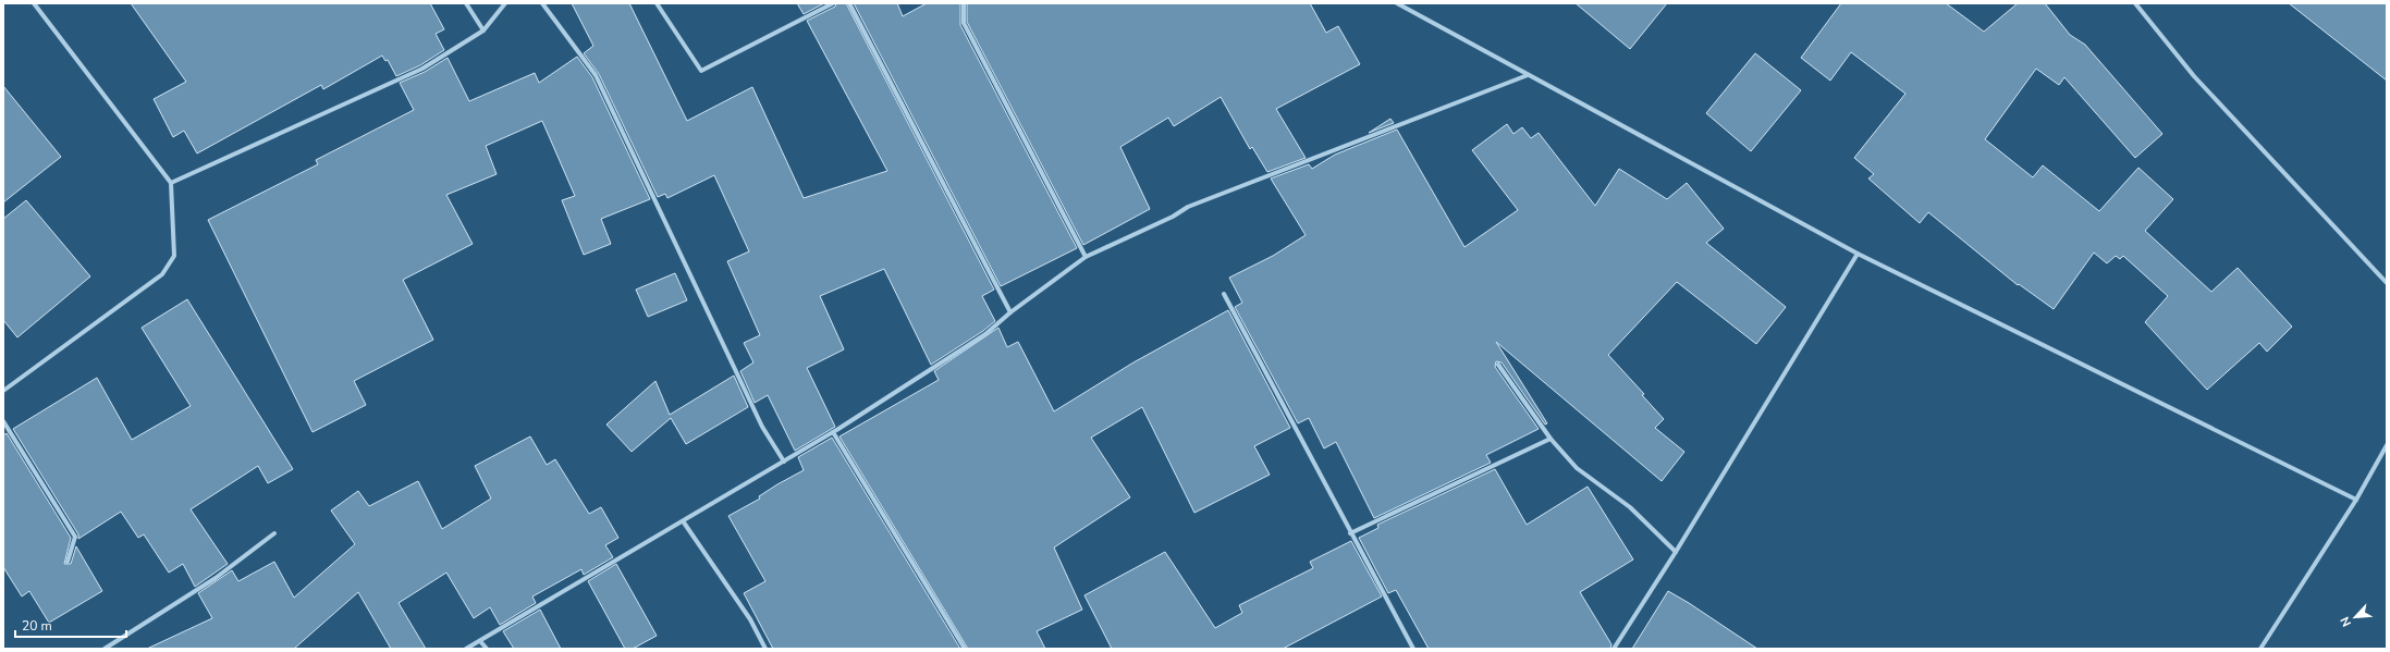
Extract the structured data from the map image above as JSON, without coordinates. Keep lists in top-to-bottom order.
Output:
{
  "scale_bar": "20 m",
  "north": "bottom left"
}
